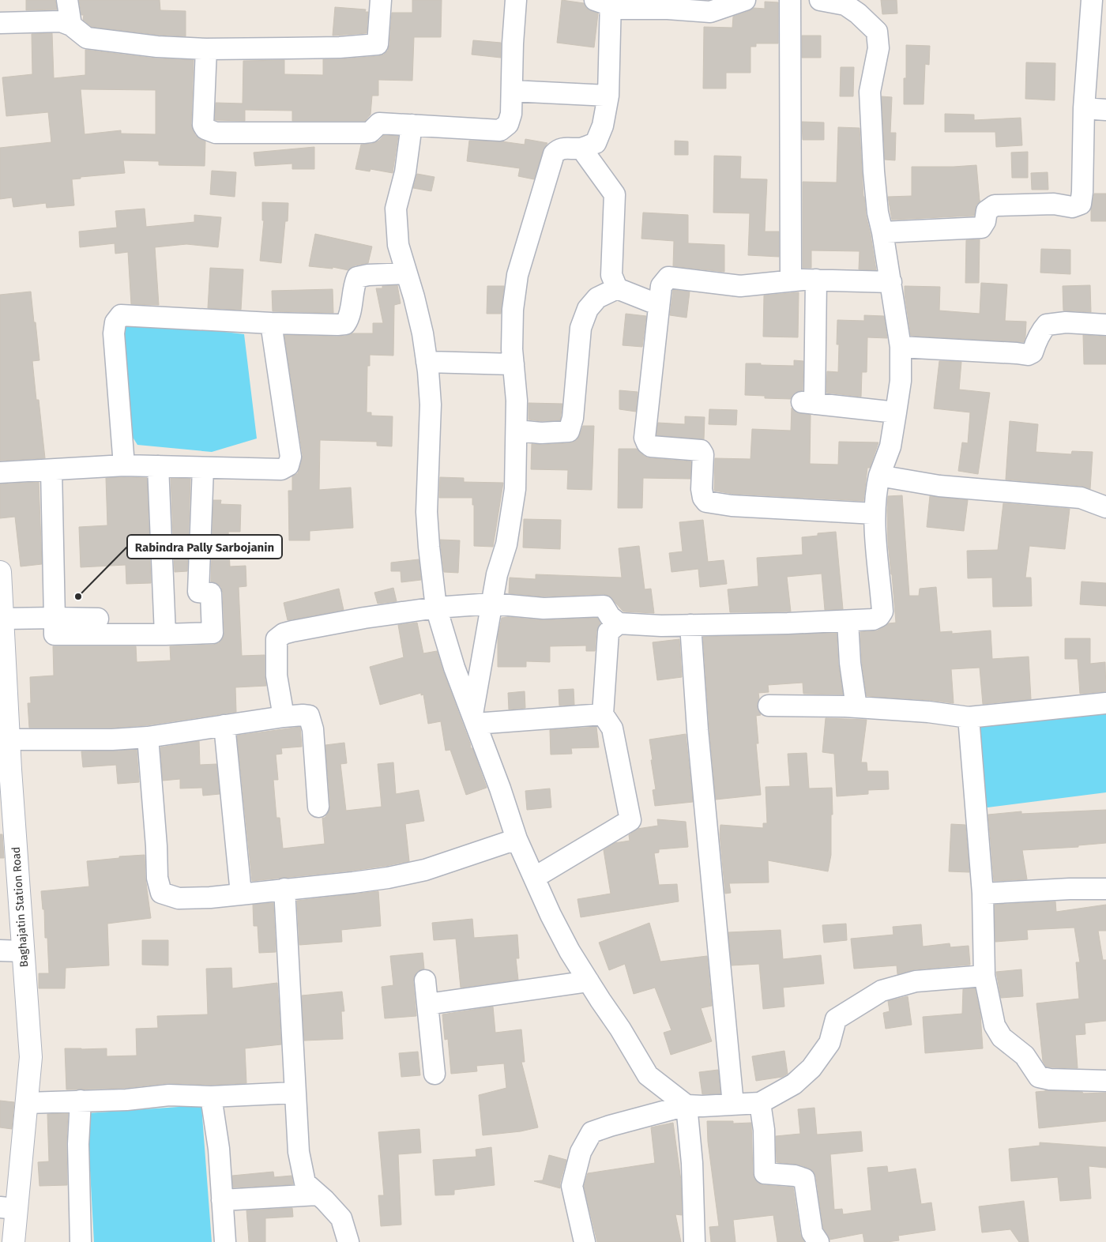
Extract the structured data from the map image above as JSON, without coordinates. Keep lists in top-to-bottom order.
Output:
{
  "streets": {
    "street": ["Baghajatin Station Road"]
  },
  "places": ["Rabindra Pally Sarbojanin"]
}
